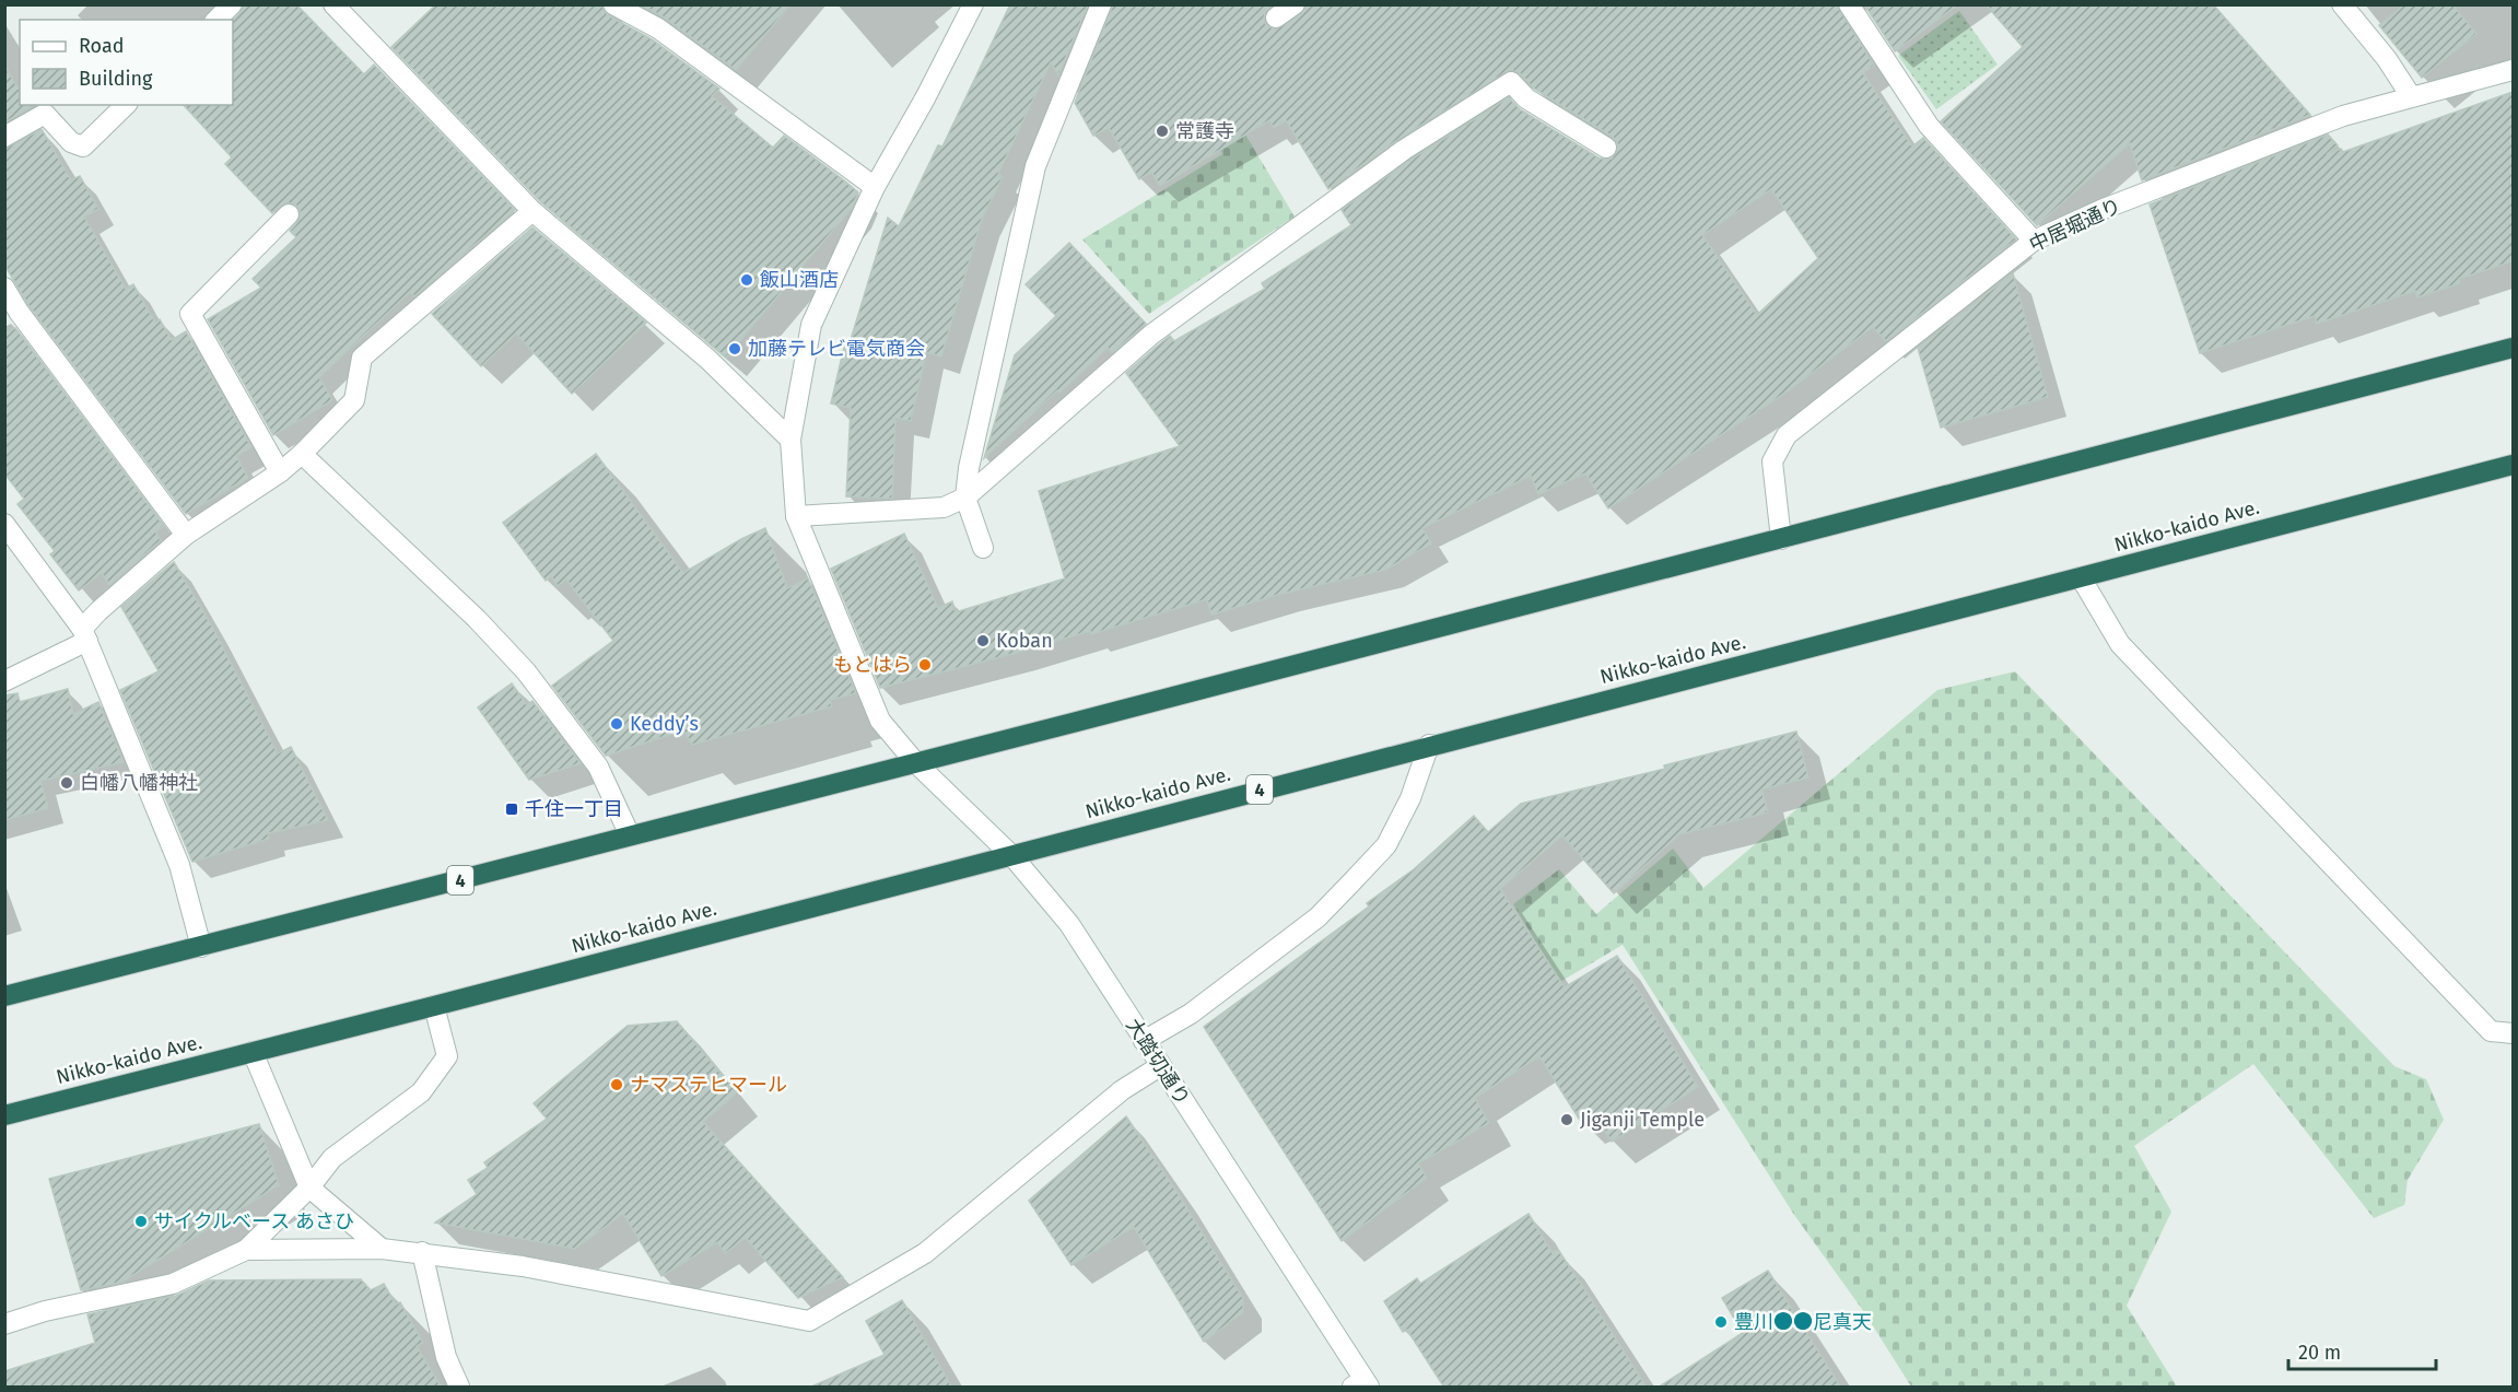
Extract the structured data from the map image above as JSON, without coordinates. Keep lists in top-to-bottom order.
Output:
{
  "streets": {
    "highway": ["Nikko-kaido Ave.", "4"],
    "street": ["中居堀通り", "大踏切通り"]
  },
  "crossings": [
    ["中居堀通り", "4"],
    ["Nikko-kaido Ave.", "大踏切通り"],
    ["4", "大踏切通り"]
  ],
  "places": {
    "other": [
      "常護寺",
      "飯山酒店",
      "加藤テレビ電気商会",
      "Koban",
      "もとはら",
      "Keddy’s",
      "白幡八幡神社",
      "ナマステヒマール",
      "Jiganji Temple",
      "サイクルベース あさひ",
      "豊川●●尼真天"
    ],
    "transit": ["千住一丁目"]
  },
  "legend": ["Road", "Building"],
  "scale_bar": "20 m"
}
